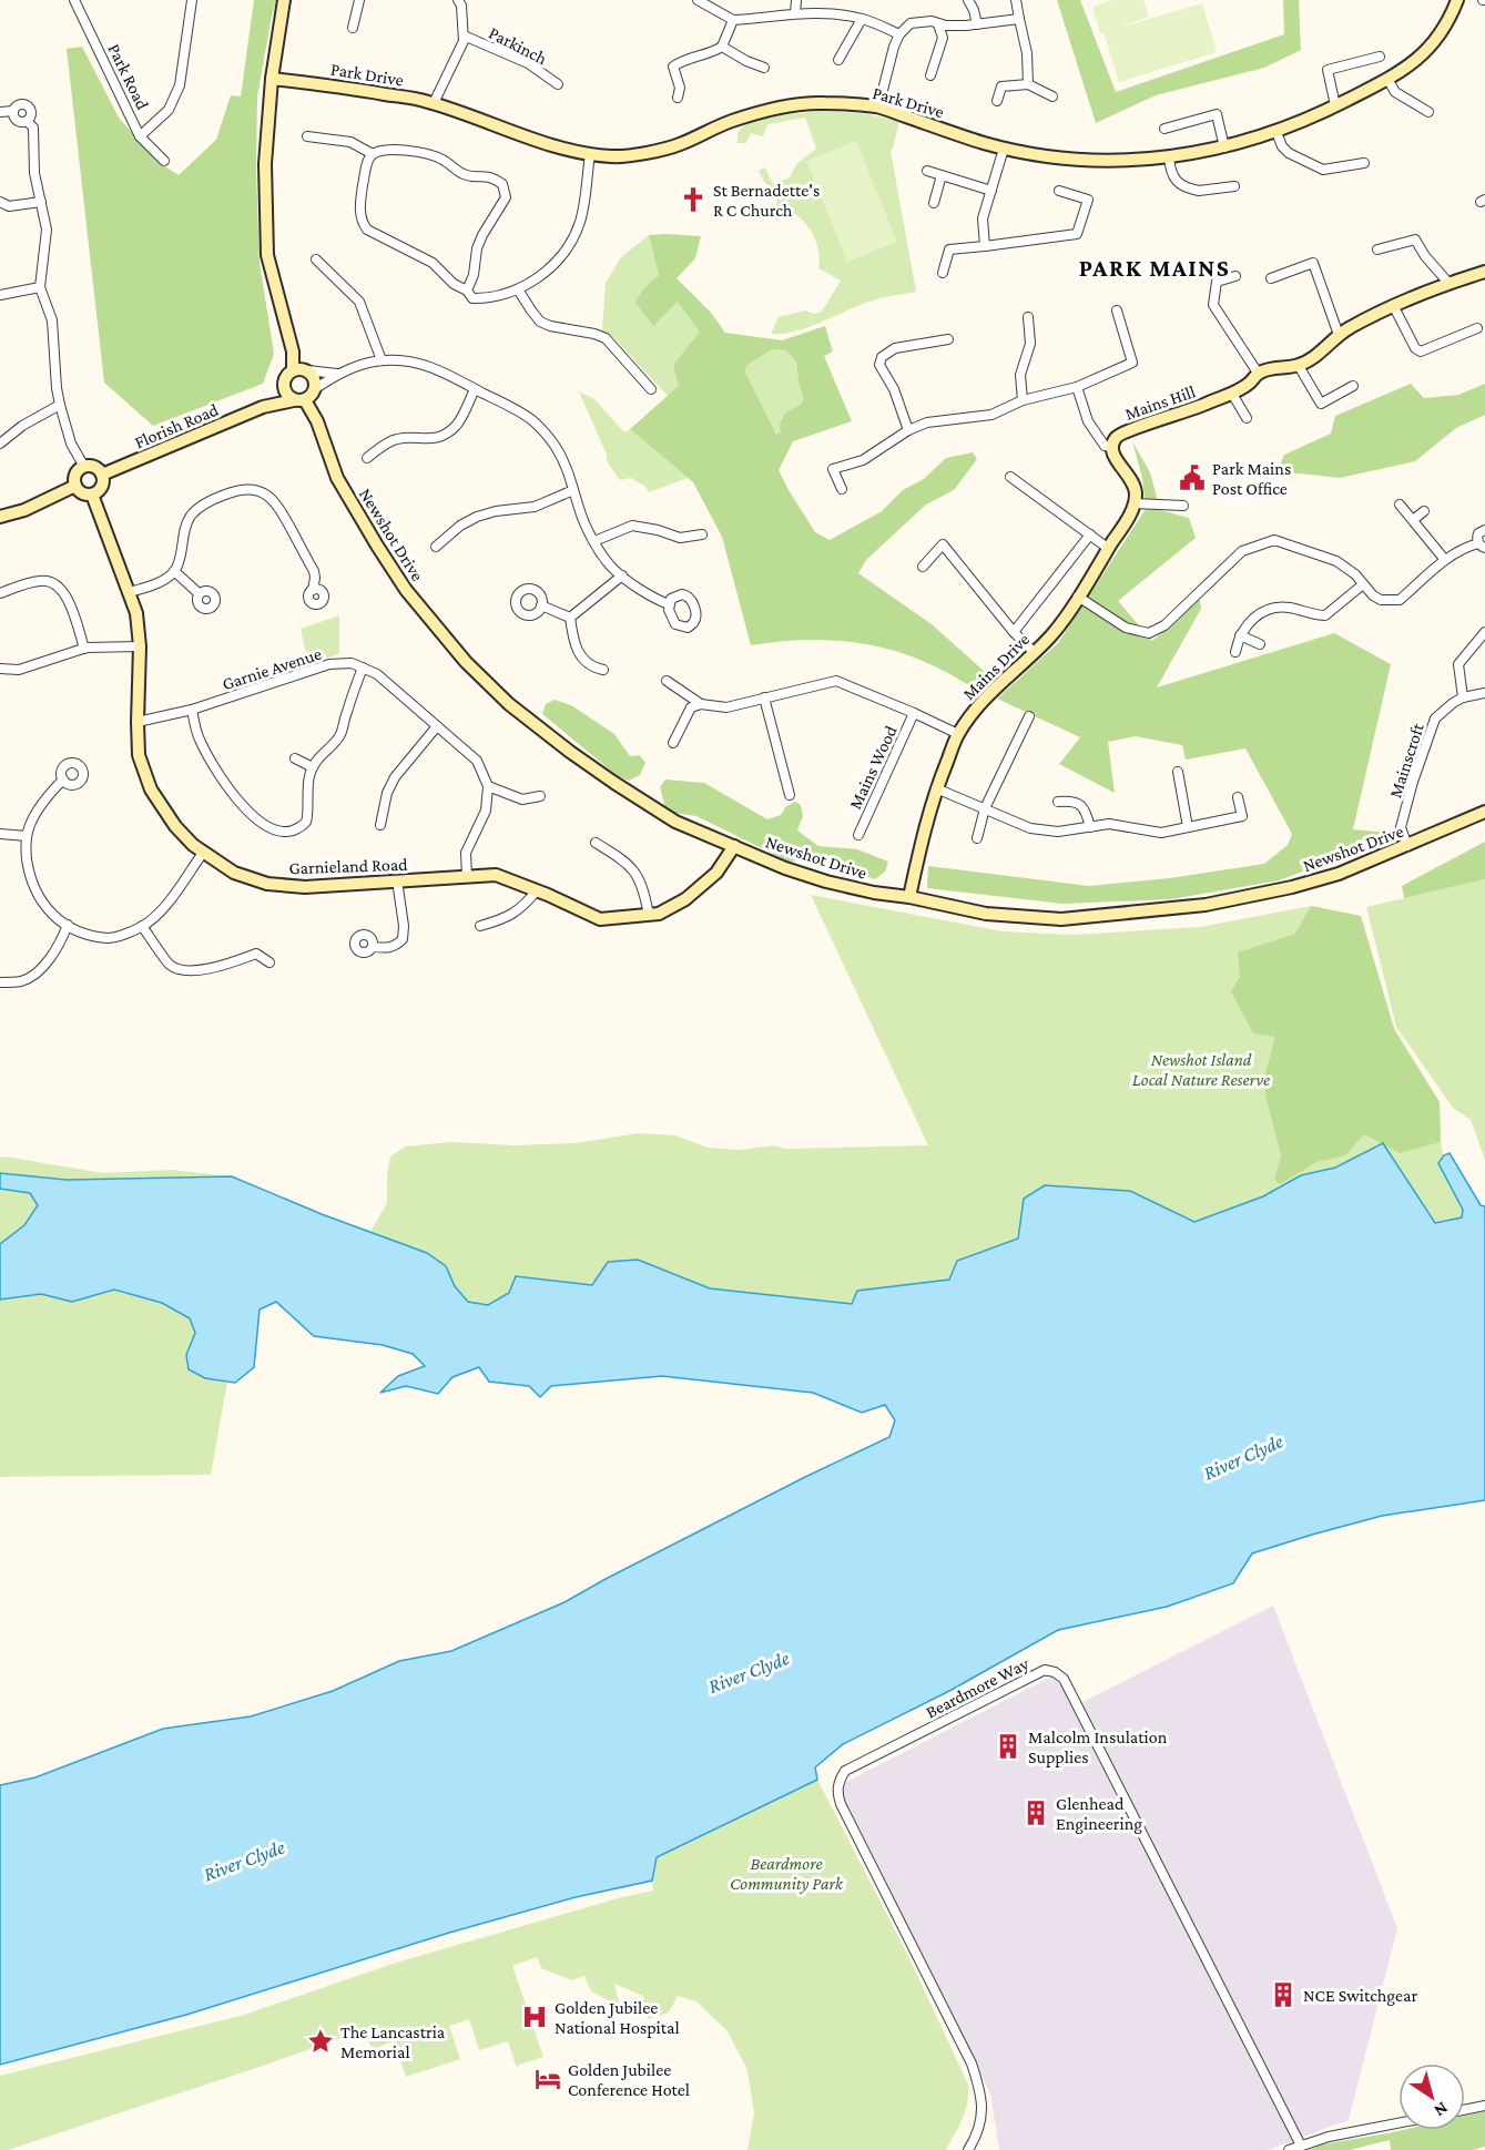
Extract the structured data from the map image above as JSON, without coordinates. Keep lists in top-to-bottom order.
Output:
{
  "streets": {
    "street": [
      "Parkinch",
      "Park Drive",
      "Park Road",
      "Mains Hill",
      "Florish Road",
      "Newshot Drive",
      "Mains Drive",
      "Garnie Avenue",
      "Mainscroft",
      "Mains Wood",
      "Garnieland Road",
      "Beardmore Way"
    ]
  },
  "crossings": [
    ["Parkinch", "Park Drive"],
    ["Florish Road", "Newshot Drive"],
    ["Florish Road", "Garnieland Road"],
    ["Newshot Drive", "Mains Drive"],
    ["Newshot Drive", "Mainscroft"],
    ["Newshot Drive", "Garnieland Road"],
    ["Mains Drive", "Mains Wood"],
    ["Garnie Avenue", "Garnieland Road"]
  ],
  "districts": ["PARK MAINS"],
  "water": ["River Clyde"],
  "parks": ["Newshot Island Local Nature Reserve", "Beardmore Community Park"],
  "places": {
    "church": ["St Bernadette's R C Church"],
    "public building": ["Park Mains Post Office"],
    "building": ["Malcolm Insulation Supplies", "Glenhead Engineering", "NCE Switchgear"],
    "hospital": ["Golden Jubilee National Hospital"],
    "place": ["The Lancastria Memorial"],
    "hotel": ["Golden Jubilee Conference Hotel"]
  },
  "north": "bottom right"
}
